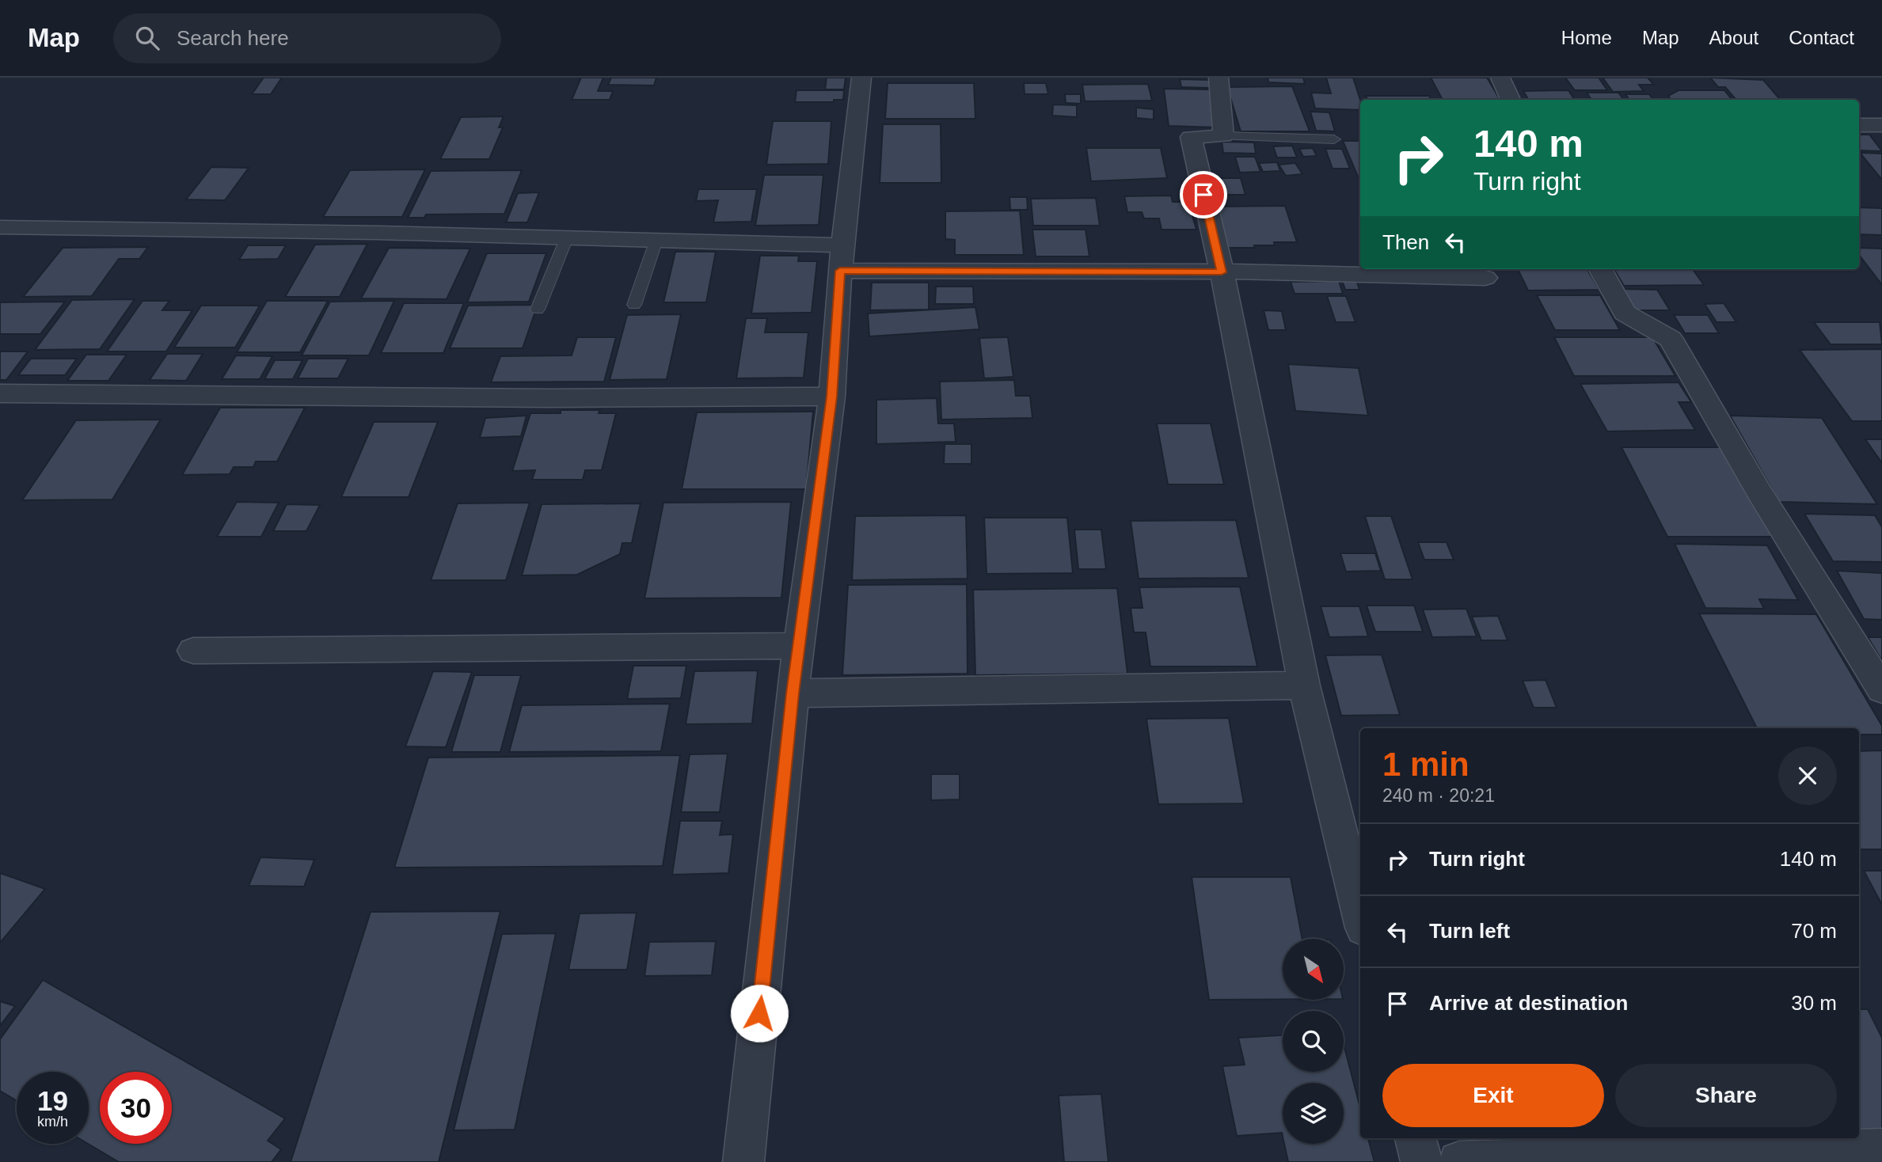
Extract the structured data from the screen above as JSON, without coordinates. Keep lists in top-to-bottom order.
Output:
{
  "north": "bottom right",
  "page": {
    "header": "Map",
    "search": "Search here",
    "nav": [
      "Home",
      "Map",
      "About",
      "Contact"
    ],
    "turn": ["140 m", "Turn right"],
    "then": "Then",
    "heading": ["1 min", "240 m · 20:21"],
    "list": [
      {
        "name": "Turn right",
        "value": "140 m"
      },
      {
        "name": "Turn left",
        "value": "70 m"
      },
      {
        "name": "Arrive at destination",
        "value": "30 m"
      }
    ],
    "buttons": ["Exit", "Share"],
    "speed": "19 km/h",
    "limit": "30"
  }
}
